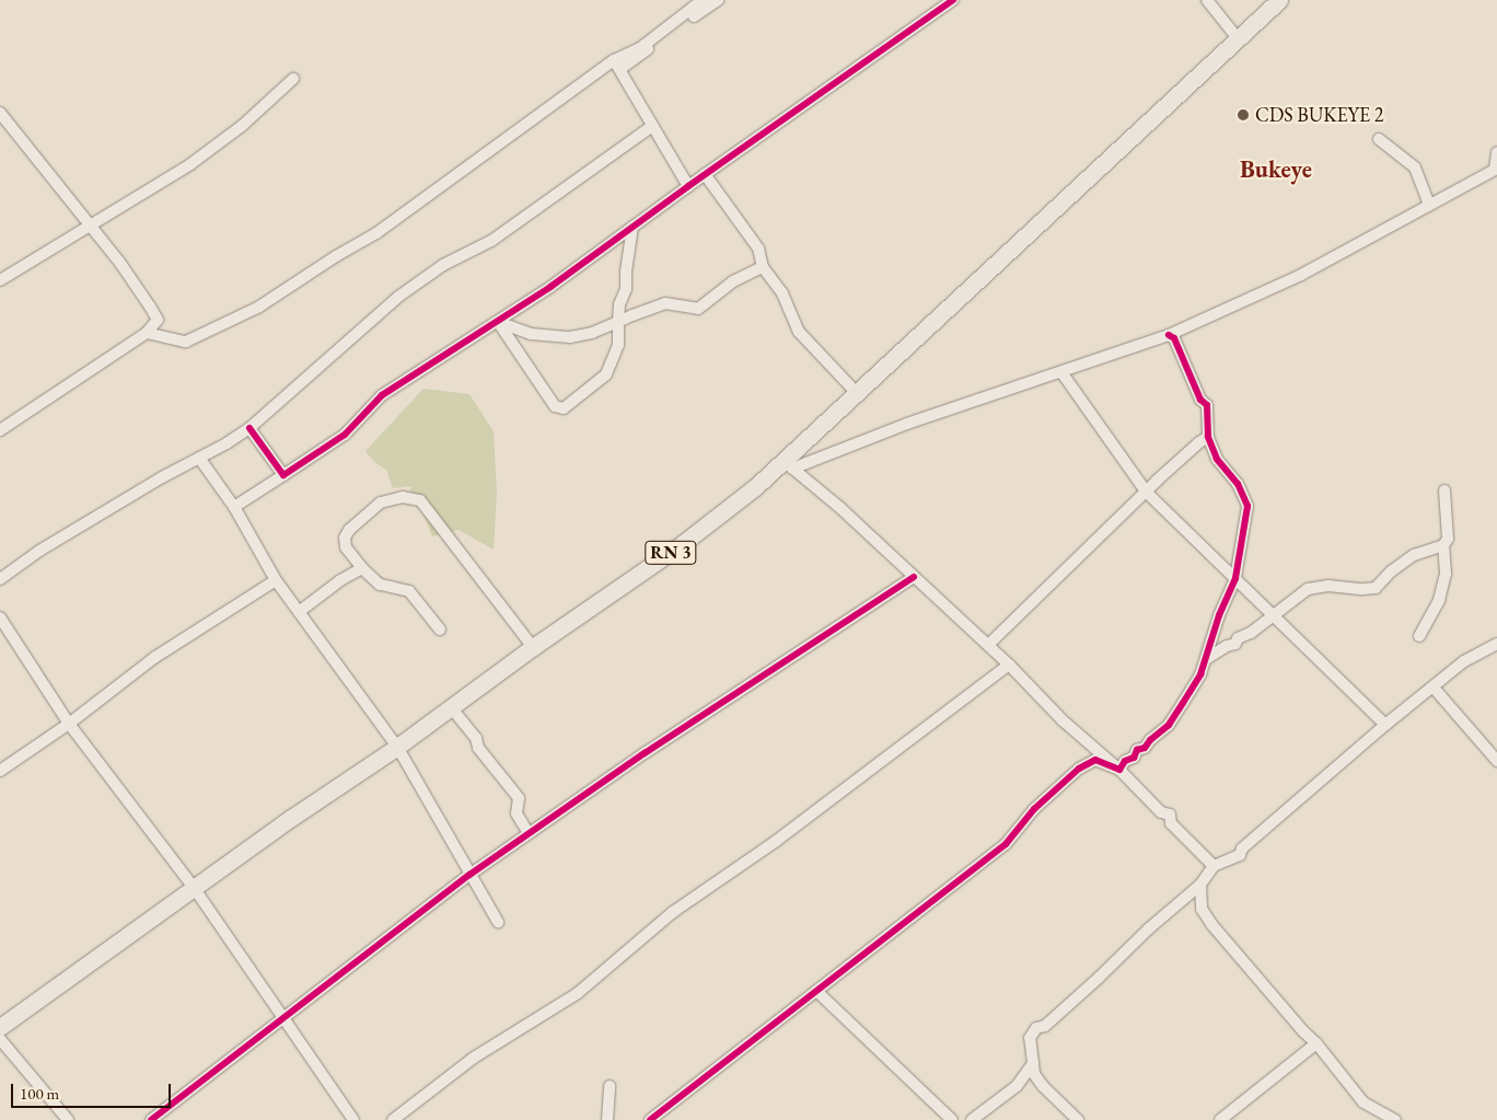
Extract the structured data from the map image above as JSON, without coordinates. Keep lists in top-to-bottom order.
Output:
{
  "streets": {
    "highway": ["RN 3"]
  },
  "districts": ["Bukeye"],
  "places": ["CDS BUKEYE 2"],
  "scale_bar": "100 m"
}
